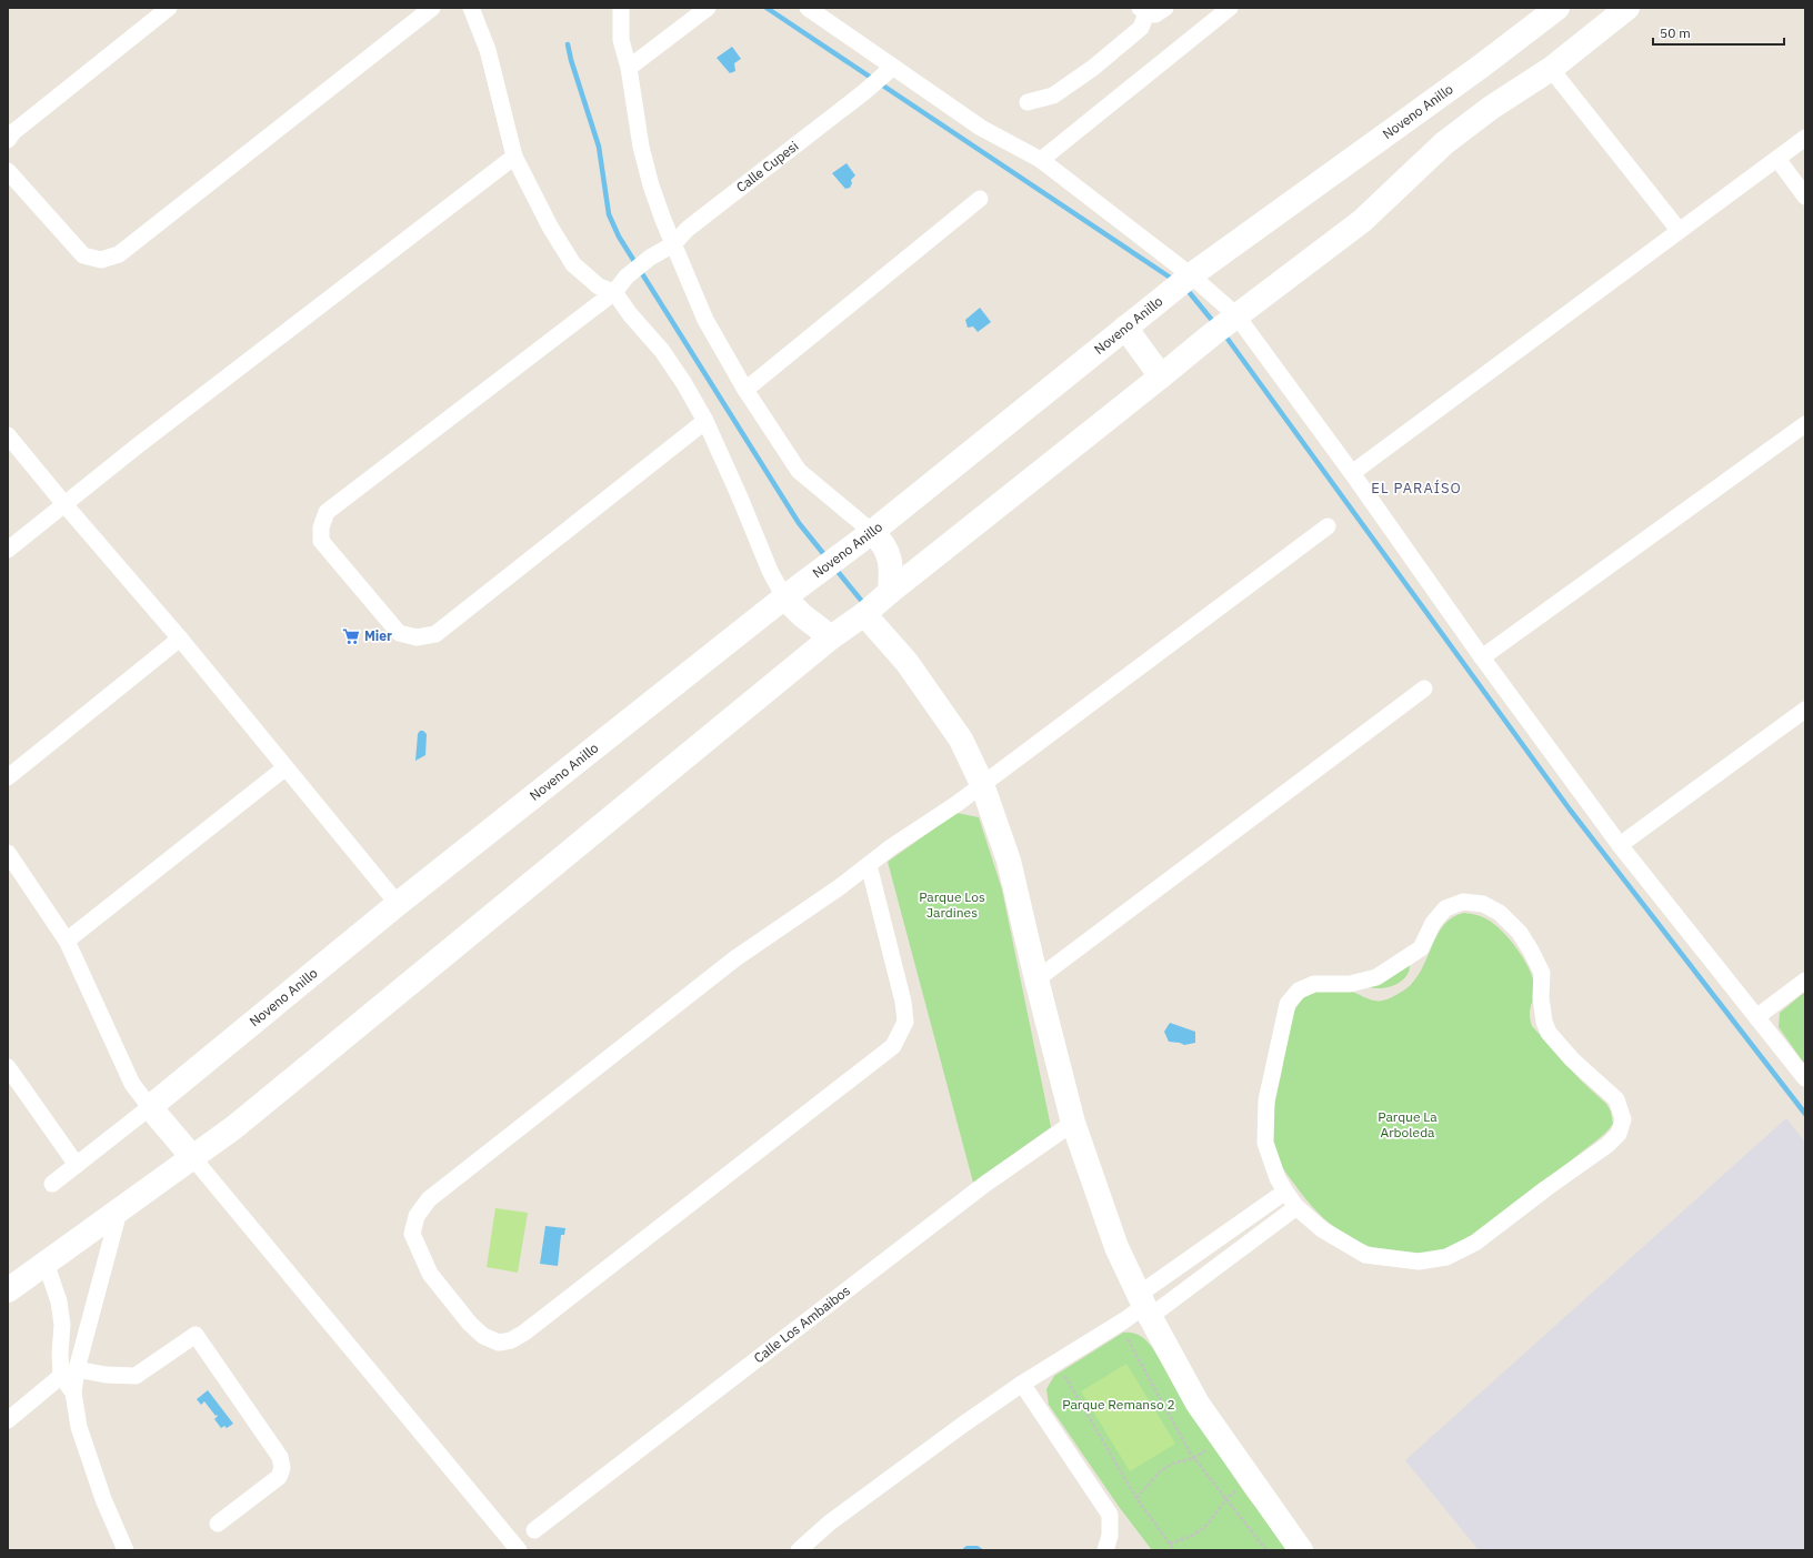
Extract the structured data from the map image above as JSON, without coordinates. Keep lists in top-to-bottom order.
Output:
{
  "streets": {
    "street": ["Noveno Anillo", "Calle Cupesi", "Calle Los Ambaibos"]
  },
  "districts": ["EL PARAÍSO"],
  "parks": ["Parque Los Jardines", "Parque La Arboleda", "Parque Remanso 2"],
  "places": {
    "supermarket": ["Mier"]
  },
  "scale_bar": "50 m"
}
